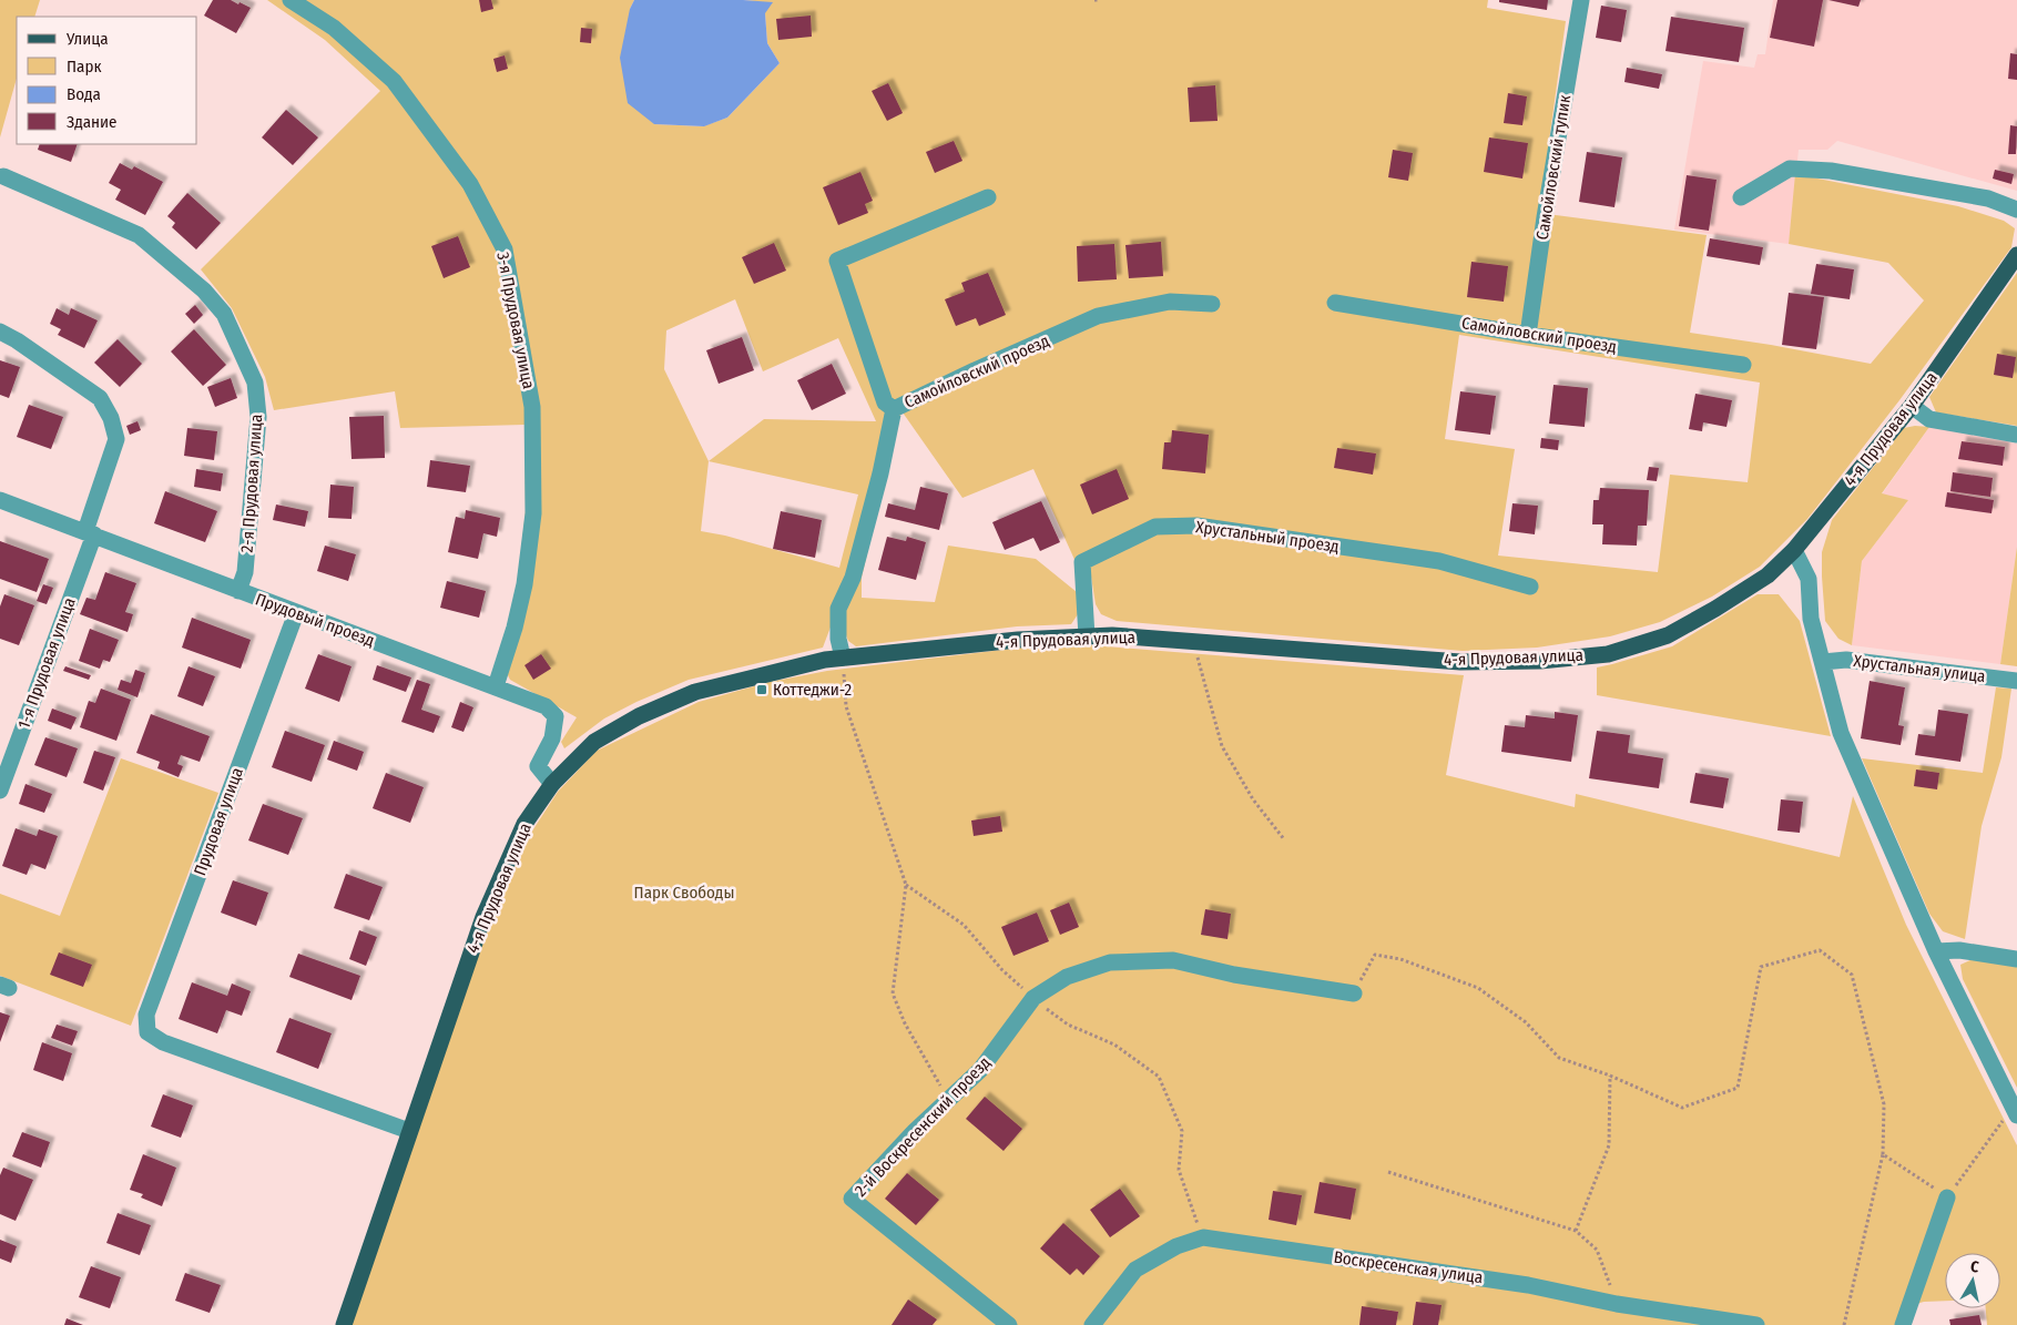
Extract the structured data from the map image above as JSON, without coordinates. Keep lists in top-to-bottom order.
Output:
{
  "streets": {
    "main road": ["4-я Прудовая улица"],
    "street": [
      "Самойловский тупик",
      "3-я Прудовая улица",
      "Самойловский проезд",
      "2-я Прудовая улица",
      "Хрустальный проезд",
      "Прудовый проезд",
      "1-я Прудовая улица",
      "Хрустальная улица",
      "Прудовая улица",
      "2-й Воскресенский проезд",
      "Воскресенская улица"
    ]
  },
  "crossings": [
    ["Самойловский тупик", "Самойловский проезд"],
    ["3-я Прудовая улица", "Прудовый проезд"],
    ["Самойловский проезд", "4-я Прудовая улица"],
    ["4-я Прудовая улица", "Хрустальный проезд"],
    ["4-я Прудовая улица", "Прудовый проезд"],
    ["4-я Прудовая улица", "Прудовая улица"],
    ["2-я Прудовая улица", "Прудовый проезд"],
    ["Прудовый проезд", "1-я Прудовая улица"],
    ["Прудовый проезд", "Прудовая улица"]
  ],
  "parks": ["Парк Свободы"],
  "places": {
    "transit": ["Коттеджи-2"]
  },
  "legend": [
    "Улица",
    "Парк",
    "Вода",
    "Здание"
  ],
  "north": "top"
}
